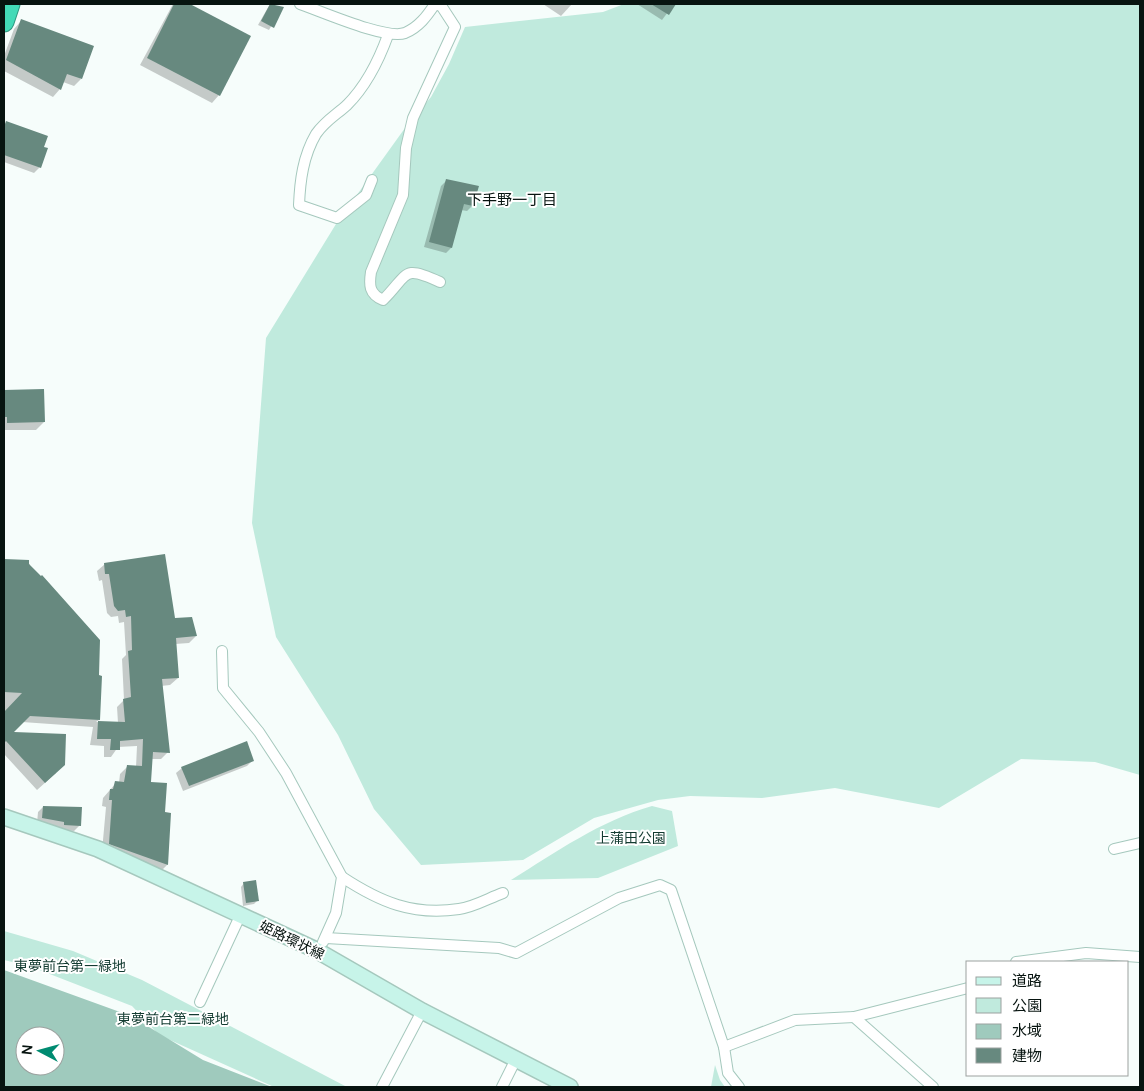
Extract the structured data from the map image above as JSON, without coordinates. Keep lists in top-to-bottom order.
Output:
{
  "streets": {
    "main road": ["姫路環状線"]
  },
  "districts": ["下手野一丁目"],
  "parks": ["上蒲田公園", "東夢前台第一緑地", "東夢前台第二緑地"],
  "legend": [
    "道路",
    "公園",
    "水域",
    "建物"
  ],
  "north": "left"
}
